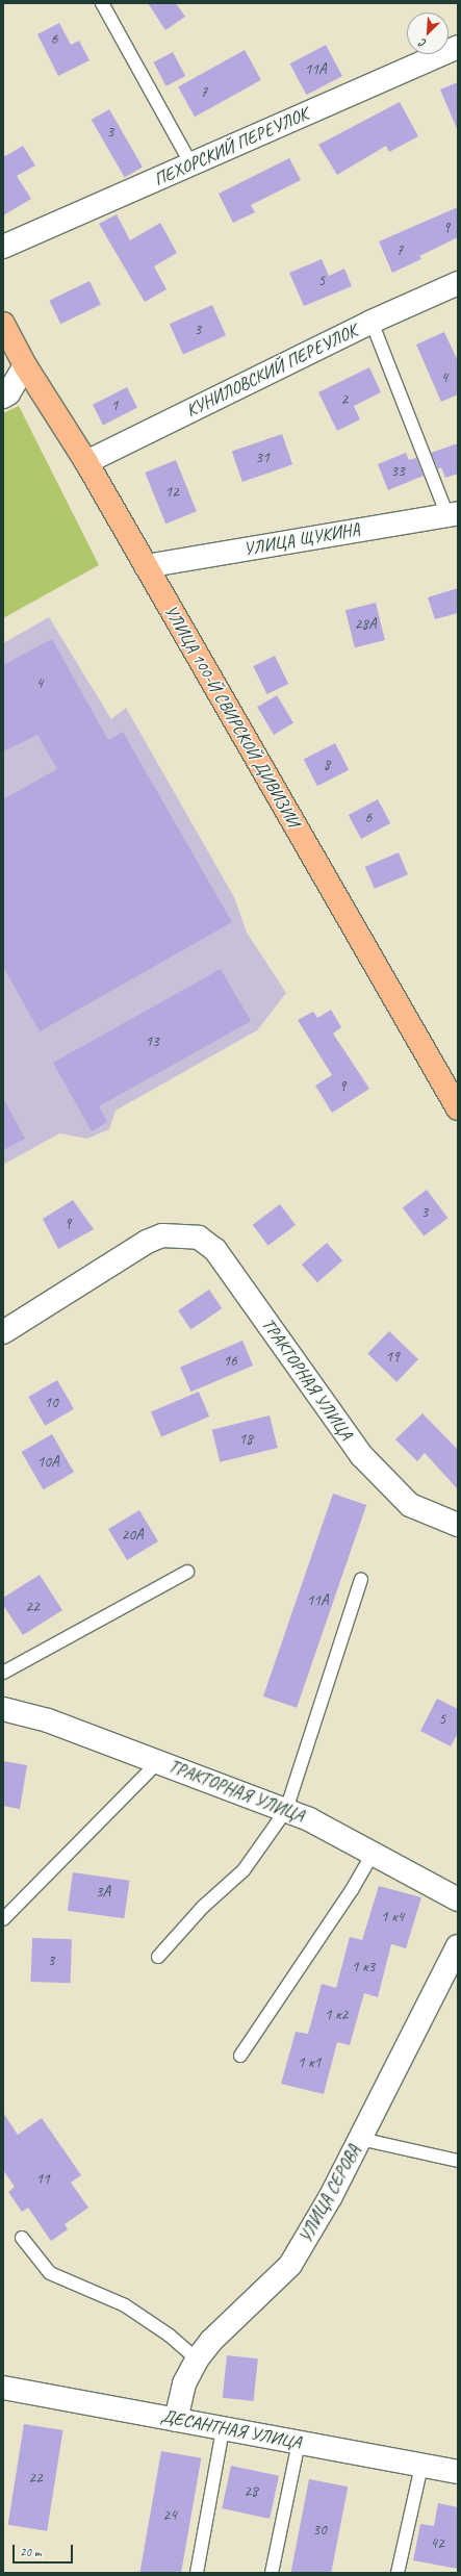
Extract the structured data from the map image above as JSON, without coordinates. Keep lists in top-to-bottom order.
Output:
{
  "streets": {
    "main road": ["УЛИЦА 100-Й СВИРСКОЙ ДИВИЗИИ"],
    "street": [
      "ПЕХОРСКИЙ ПЕРЕУЛОК",
      "КУНИЛОВСКИЙ ПЕРЕУЛОК",
      "УЛИЦА ЩУКИНА",
      "ТРАКТОРНАЯ УЛИЦА",
      "УЛИЦА СЕРОВА",
      "ДЕСАНТНАЯ УЛИЦА"
    ]
  },
  "crossings": [
    ["КУНИЛОВСКИЙ ПЕРЕУЛОК", "УЛИЦА 100-Й СВИРСКОЙ ДИВИЗИИ"],
    ["УЛИЦА ЩУКИНА", "УЛИЦА 100-Й СВИРСКОЙ ДИВИЗИИ"],
    ["УЛИЦА СЕРОВА", "ДЕСАНТНАЯ УЛИЦА"]
  ],
  "house_numbers": [
    "6",
    "11А",
    "7",
    "3",
    "9",
    "7",
    "5",
    "3",
    "4",
    "2",
    "1",
    "31",
    "33",
    "12",
    "28А",
    "4",
    "8",
    "6",
    "13",
    "9",
    "3",
    "9",
    "19",
    "16",
    "10",
    "18",
    "10А",
    "20А",
    "11А",
    "22",
    "5",
    "3А",
    "1 к4",
    "3",
    "1 к3",
    "1 к2",
    "1 к1",
    "11",
    "22",
    "28",
    "24",
    "30",
    "42"
  ],
  "scale_bar": "20 m",
  "north": "bottom left"
}
